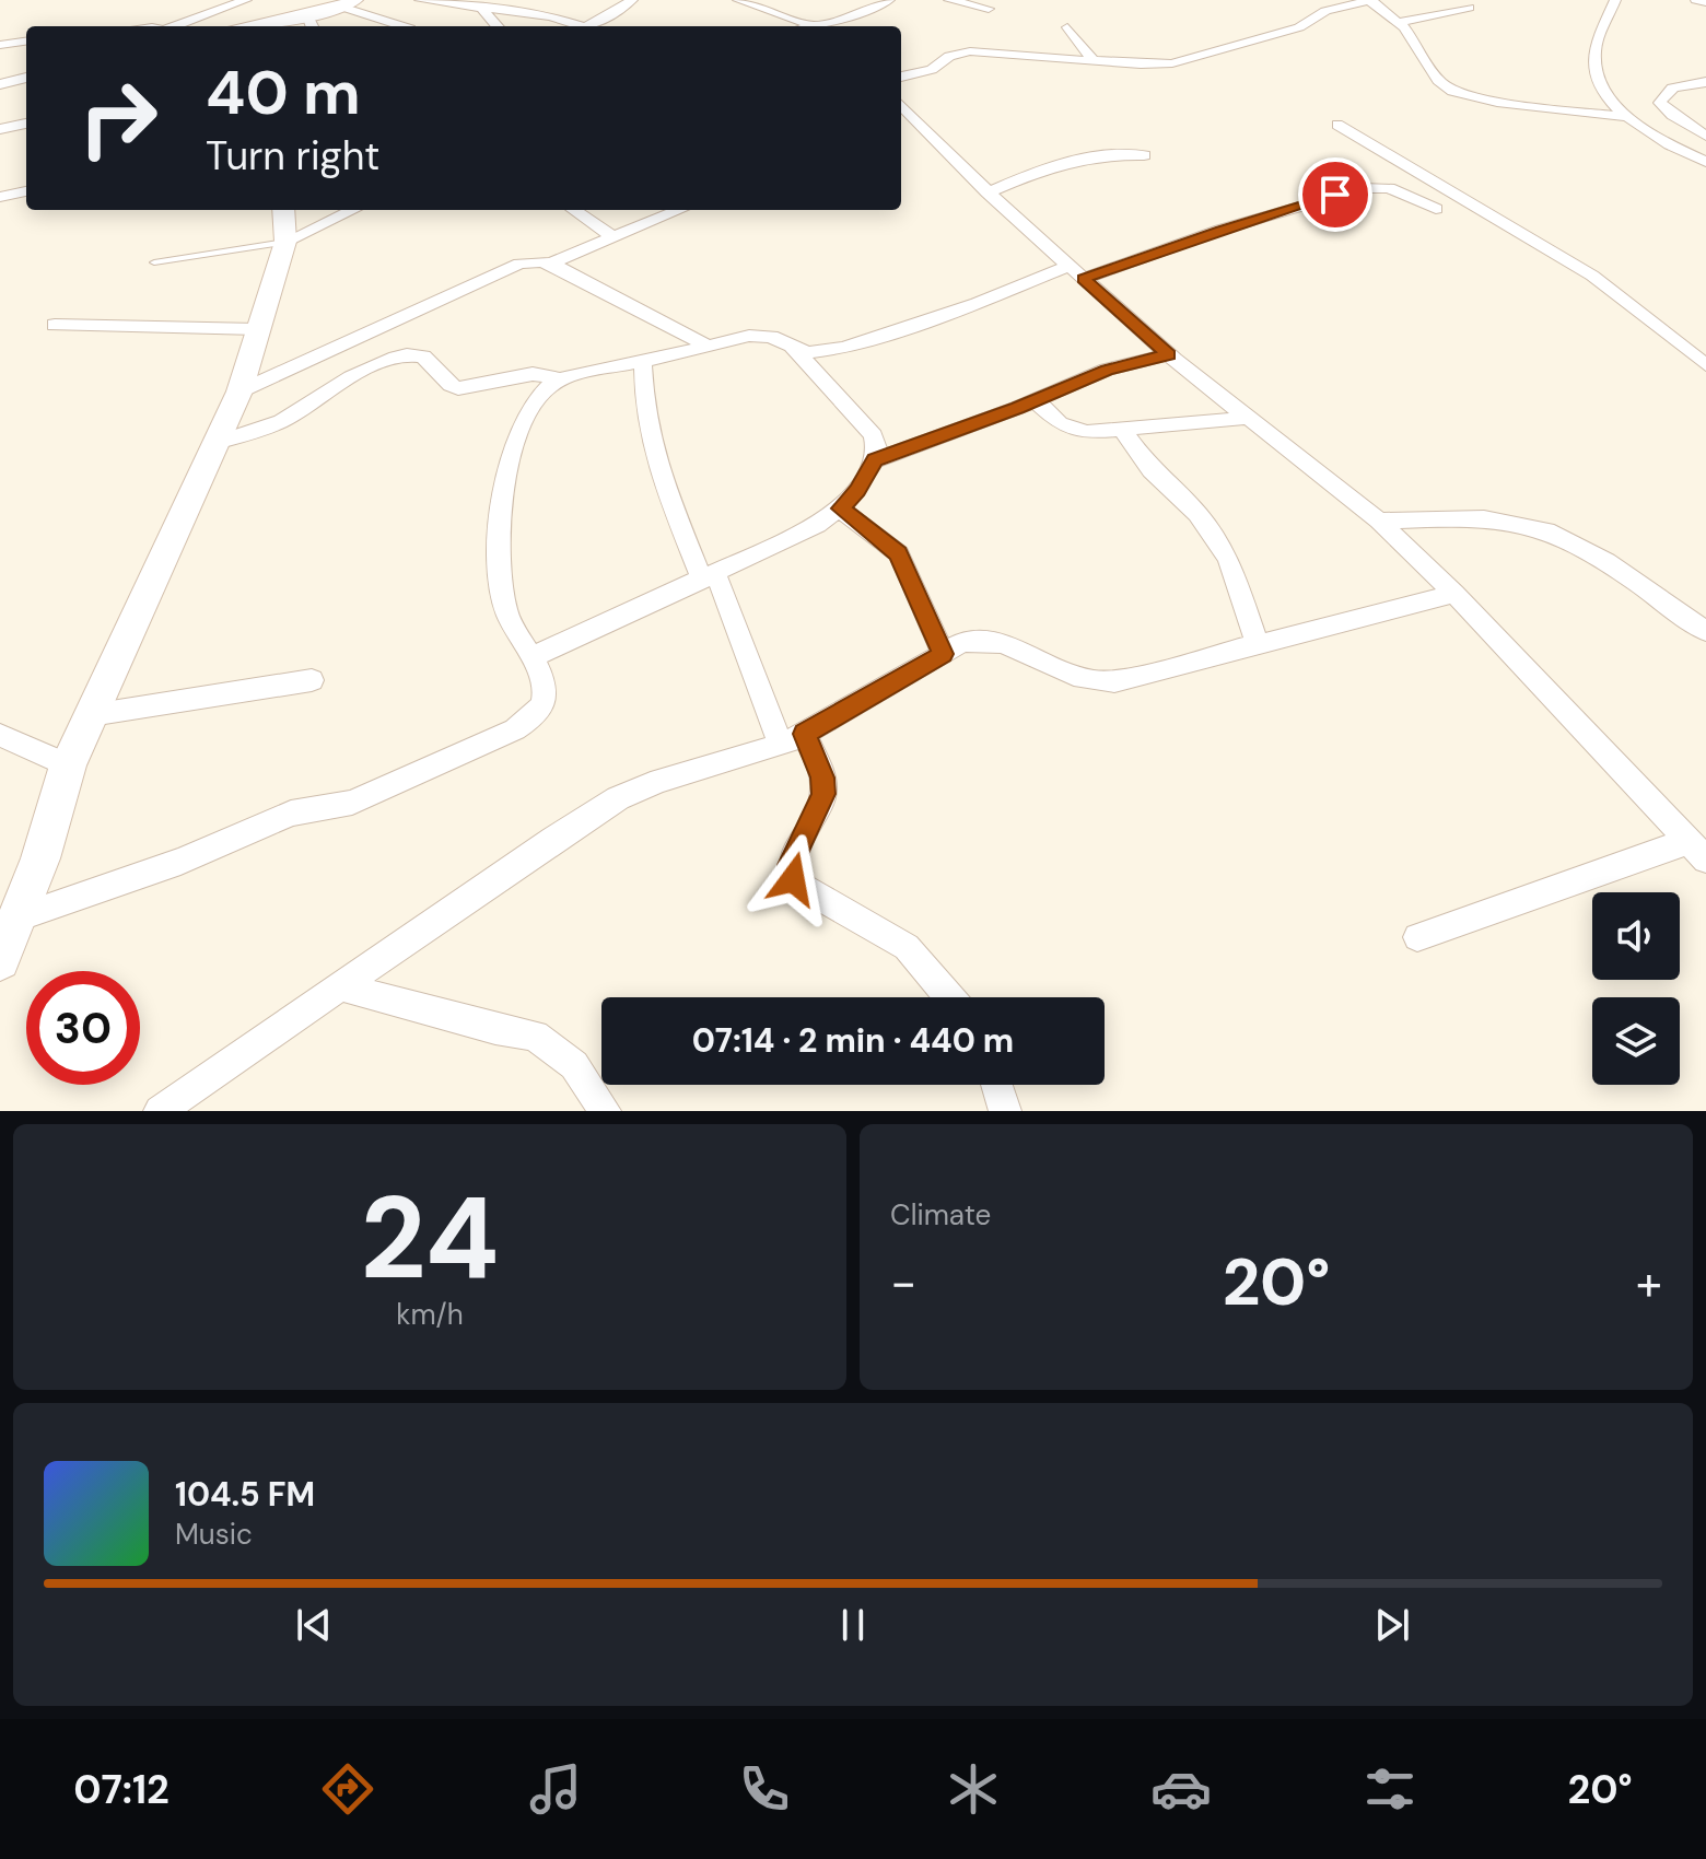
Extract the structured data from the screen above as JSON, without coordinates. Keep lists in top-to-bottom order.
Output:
{
  "page": {
    "turn": ["40 m", "Turn right"],
    "limit": "30",
    "trip": "07:14 · 2 min · 440 m",
    "tile": [
      ["24", "km/h"],
      "Climate"
    ],
    "heat": ["−", "20°", "+"],
    "song": ["104.5 FM", "Music"],
    "tabs": ["07:12", "20°"]
  }
}
